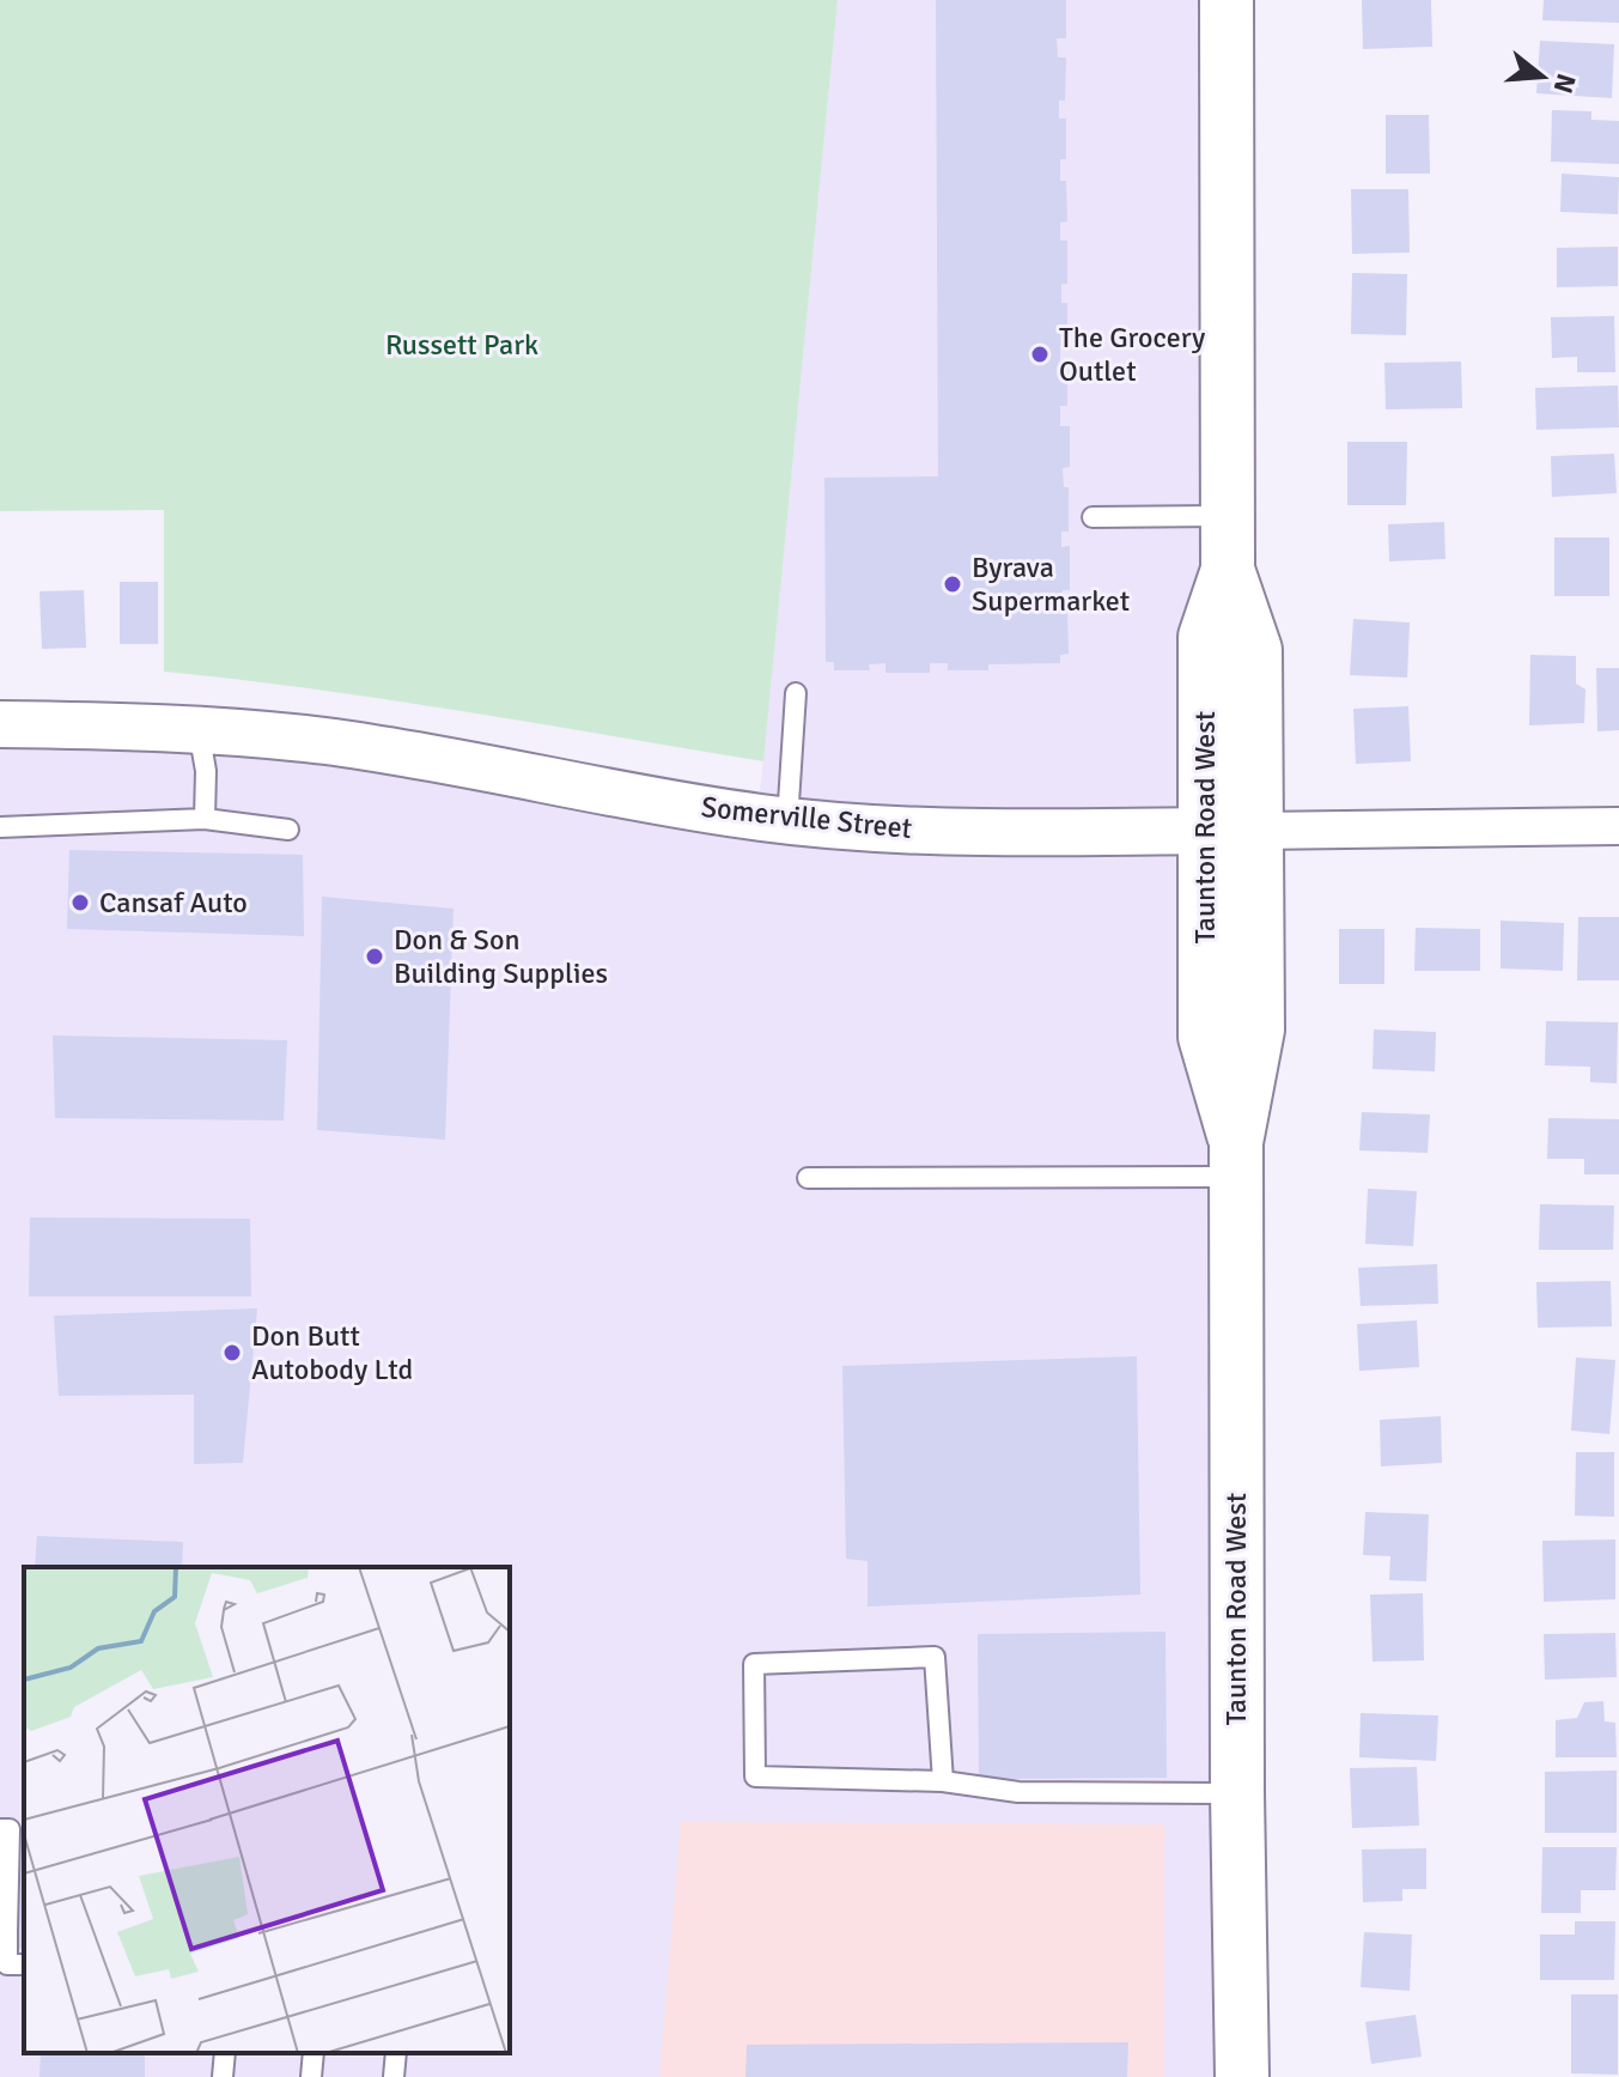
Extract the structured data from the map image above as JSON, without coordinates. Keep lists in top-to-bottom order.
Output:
{
  "streets": {
    "main road": ["Taunton Road West"],
    "street": ["Somerville Street"]
  },
  "crossings": [
    ["Somerville Street", "Taunton Road West"]
  ],
  "parks": ["Russett Park"],
  "places": [
    "The Grocery Outlet",
    "Byrava Supermarket",
    "Cansaf Auto",
    "Don & Son Building Supplies",
    "Don Butt Autobody Ltd"
  ],
  "north": "right"
}
